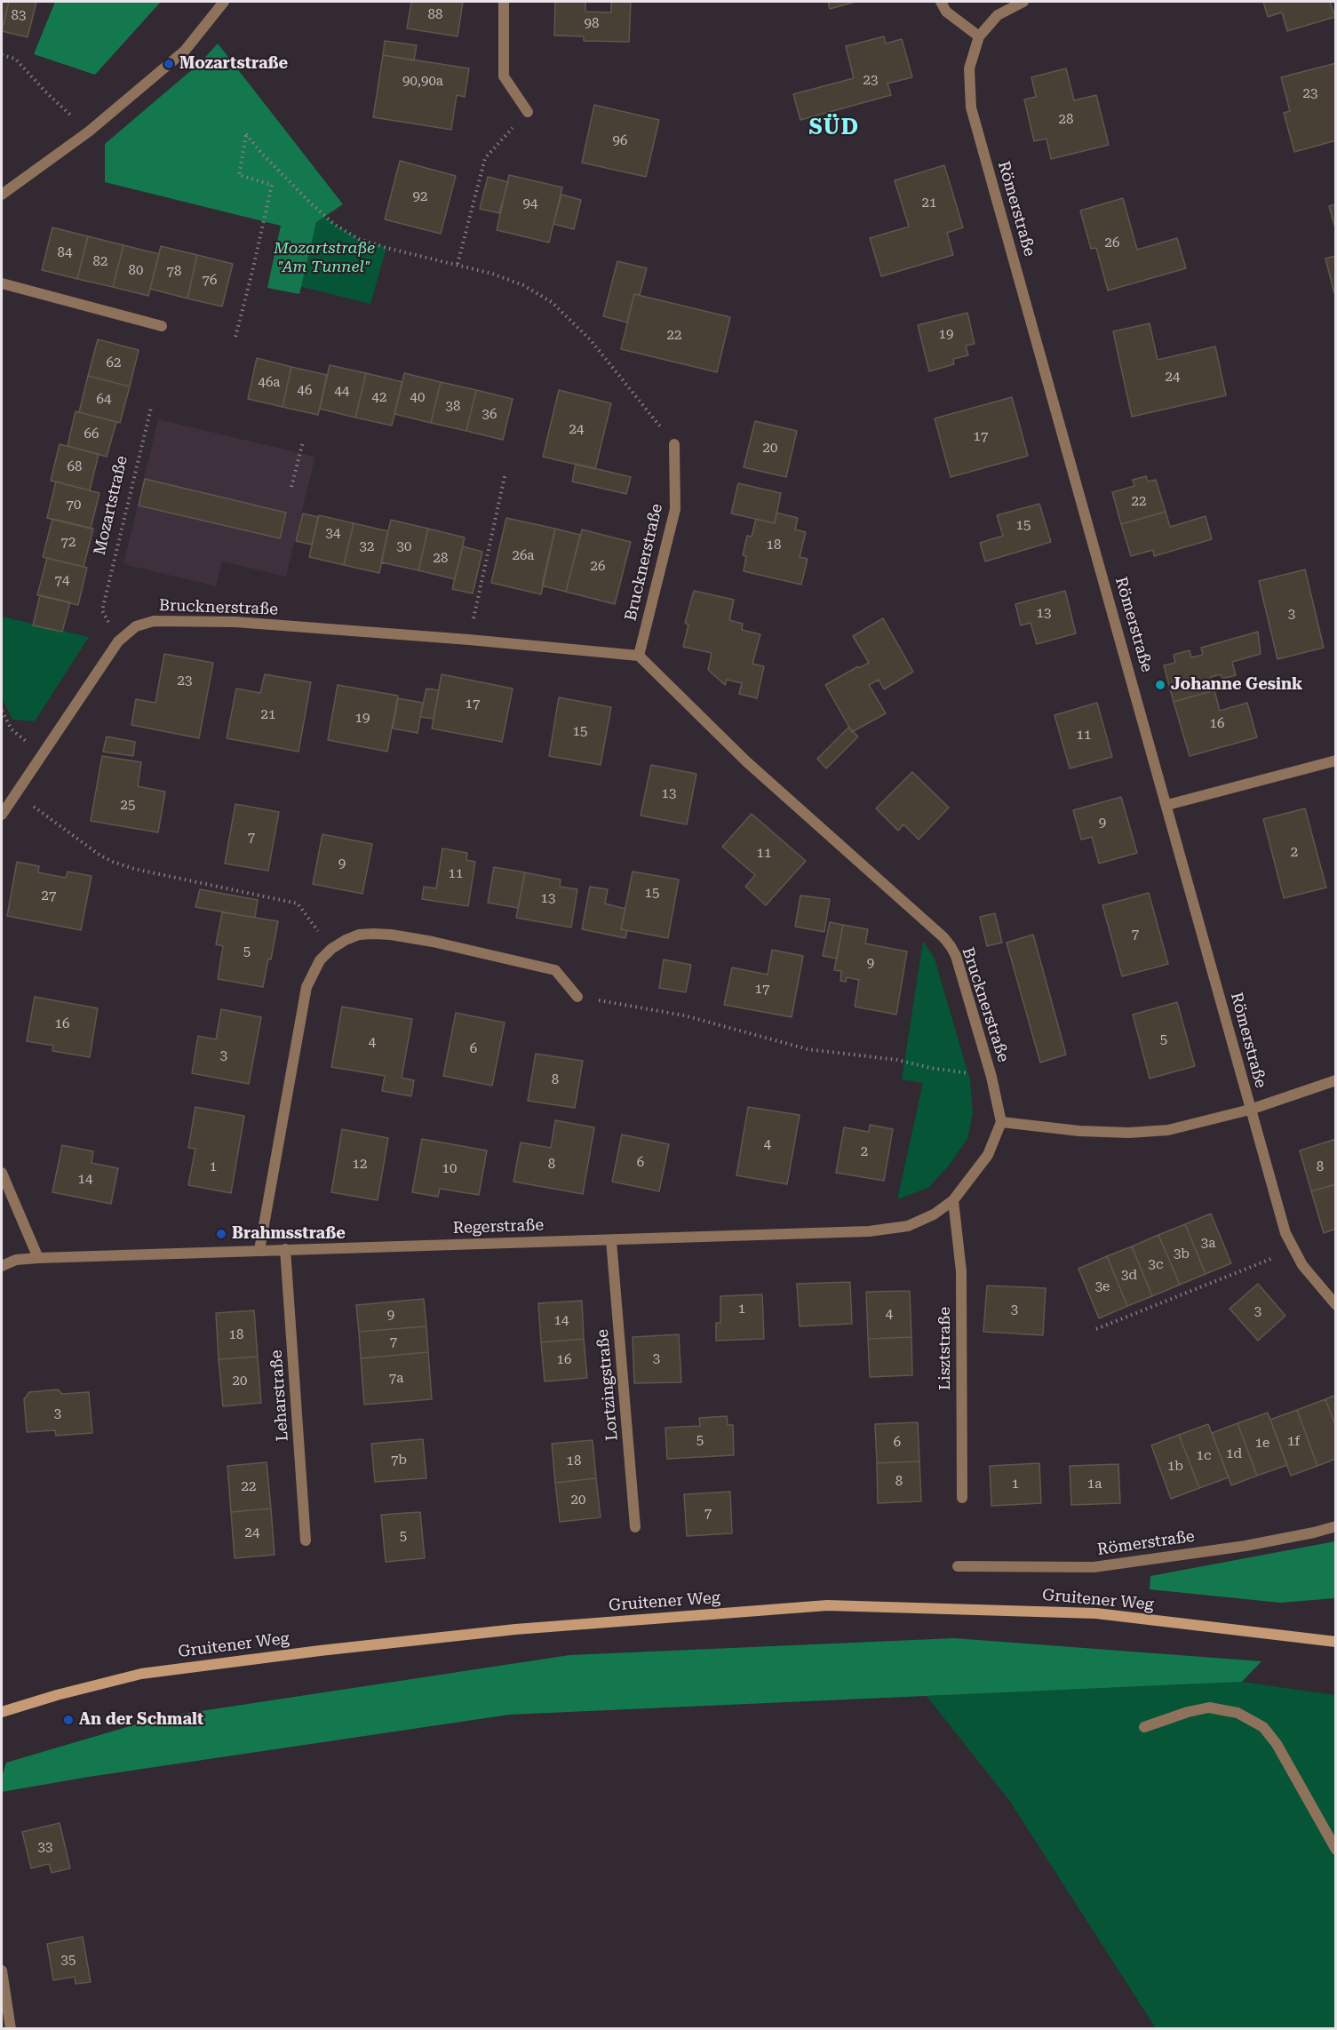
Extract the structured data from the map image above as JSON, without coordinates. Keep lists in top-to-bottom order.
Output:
{
  "streets": {
    "street": [
      "Römerstraße",
      "Brucknerstraße",
      "Regerstraße",
      "Lisztstraße",
      "Lortzingstraße",
      "Leharstraße",
      "Gruitener Weg"
    ],
    "path": ["Mozartstraße"]
  },
  "crossings": [
    ["Brucknerstraße", "Regerstraße"],
    ["Regerstraße", "Lisztstraße"],
    ["Regerstraße", "Lortzingstraße"],
    ["Regerstraße", "Leharstraße"]
  ],
  "districts": ["SÜD"],
  "parks": ["Mozartstraße \"Am Tunnel\""],
  "places": [
    "Mozartstraße",
    "Johanne Gesink",
    "Brahmsstraße",
    "An der Schmalt"
  ],
  "house_numbers": [
    "88",
    "83",
    "98",
    "23",
    "90,90a",
    "23",
    "28",
    "96",
    "92",
    "21",
    "94",
    "26",
    "84",
    "82",
    "80",
    "78",
    "76",
    "19",
    "22",
    "62",
    "24",
    "46a",
    "46",
    "44",
    "42",
    "40",
    "64",
    "38",
    "36",
    "24",
    "66",
    "17",
    "20",
    "68",
    "22",
    "70",
    "15",
    "34",
    "72",
    "18",
    "32",
    "30",
    "26a",
    "28",
    "26",
    "74",
    "13",
    "3",
    "23",
    "17",
    "21",
    "19",
    "16",
    "15",
    "11",
    "13",
    "25",
    "9",
    "7",
    "2",
    "11",
    "9",
    "11",
    "15",
    "27",
    "13",
    "7",
    "5",
    "9",
    "17",
    "16",
    "5",
    "4",
    "6",
    "3",
    "8",
    "4",
    "2",
    "6",
    "12",
    "8",
    "1",
    "8",
    "10",
    "14",
    "3a",
    "3b",
    "3c",
    "3d",
    "3e",
    "1",
    "3",
    "3",
    "4",
    "9",
    "14",
    "18",
    "7",
    "3",
    "16",
    "7a",
    "20",
    "3",
    "5",
    "1f",
    "6",
    "1e",
    "1d",
    "1c",
    "7b",
    "18",
    "1b",
    "8",
    "1",
    "1a",
    "22",
    "20",
    "7",
    "24",
    "5",
    "33",
    "35"
  ]
}
